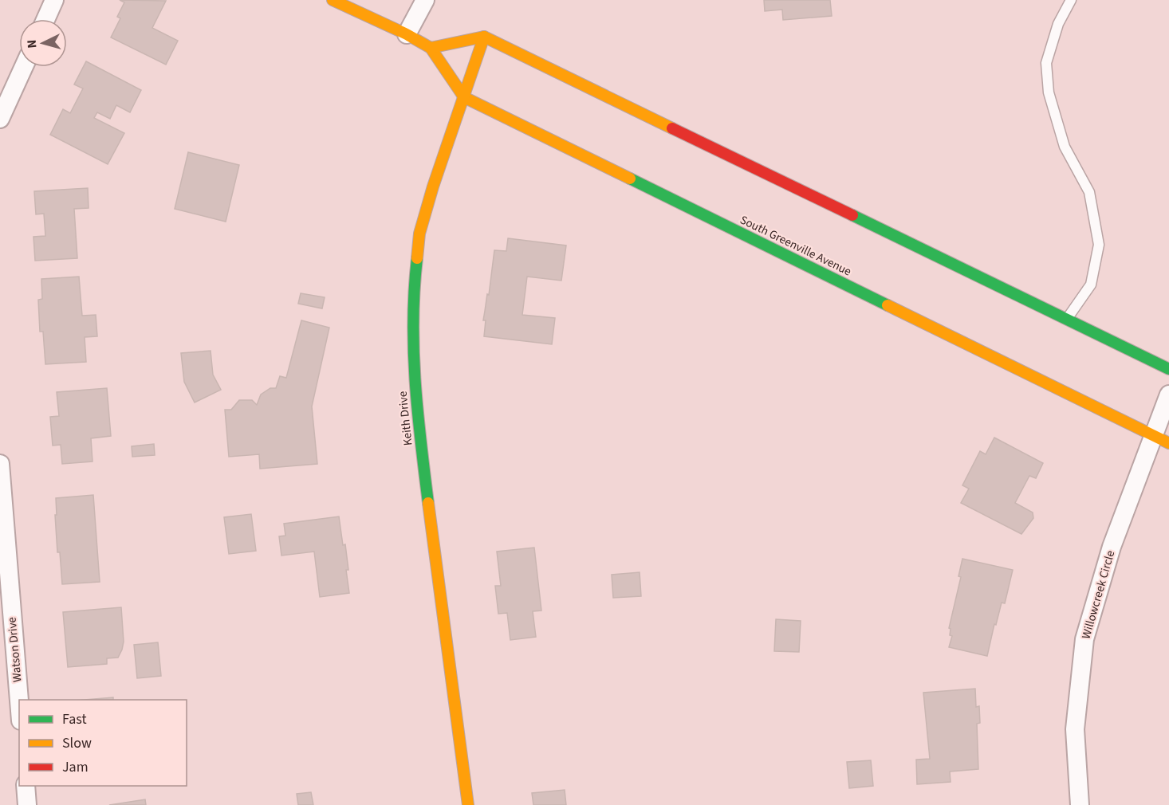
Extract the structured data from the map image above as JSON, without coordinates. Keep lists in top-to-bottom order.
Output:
{
  "streets": {
    "main road": ["South Greenville Avenue", "Keith Drive"],
    "street": ["Willowcreek Circle", "Watson Drive"]
  },
  "crossings": [
    ["South Greenville Avenue", "Keith Drive"],
    ["South Greenville Avenue", "Willowcreek Circle"]
  ],
  "legend": ["Fast", "Slow", "Jam"],
  "north": "left"
}
